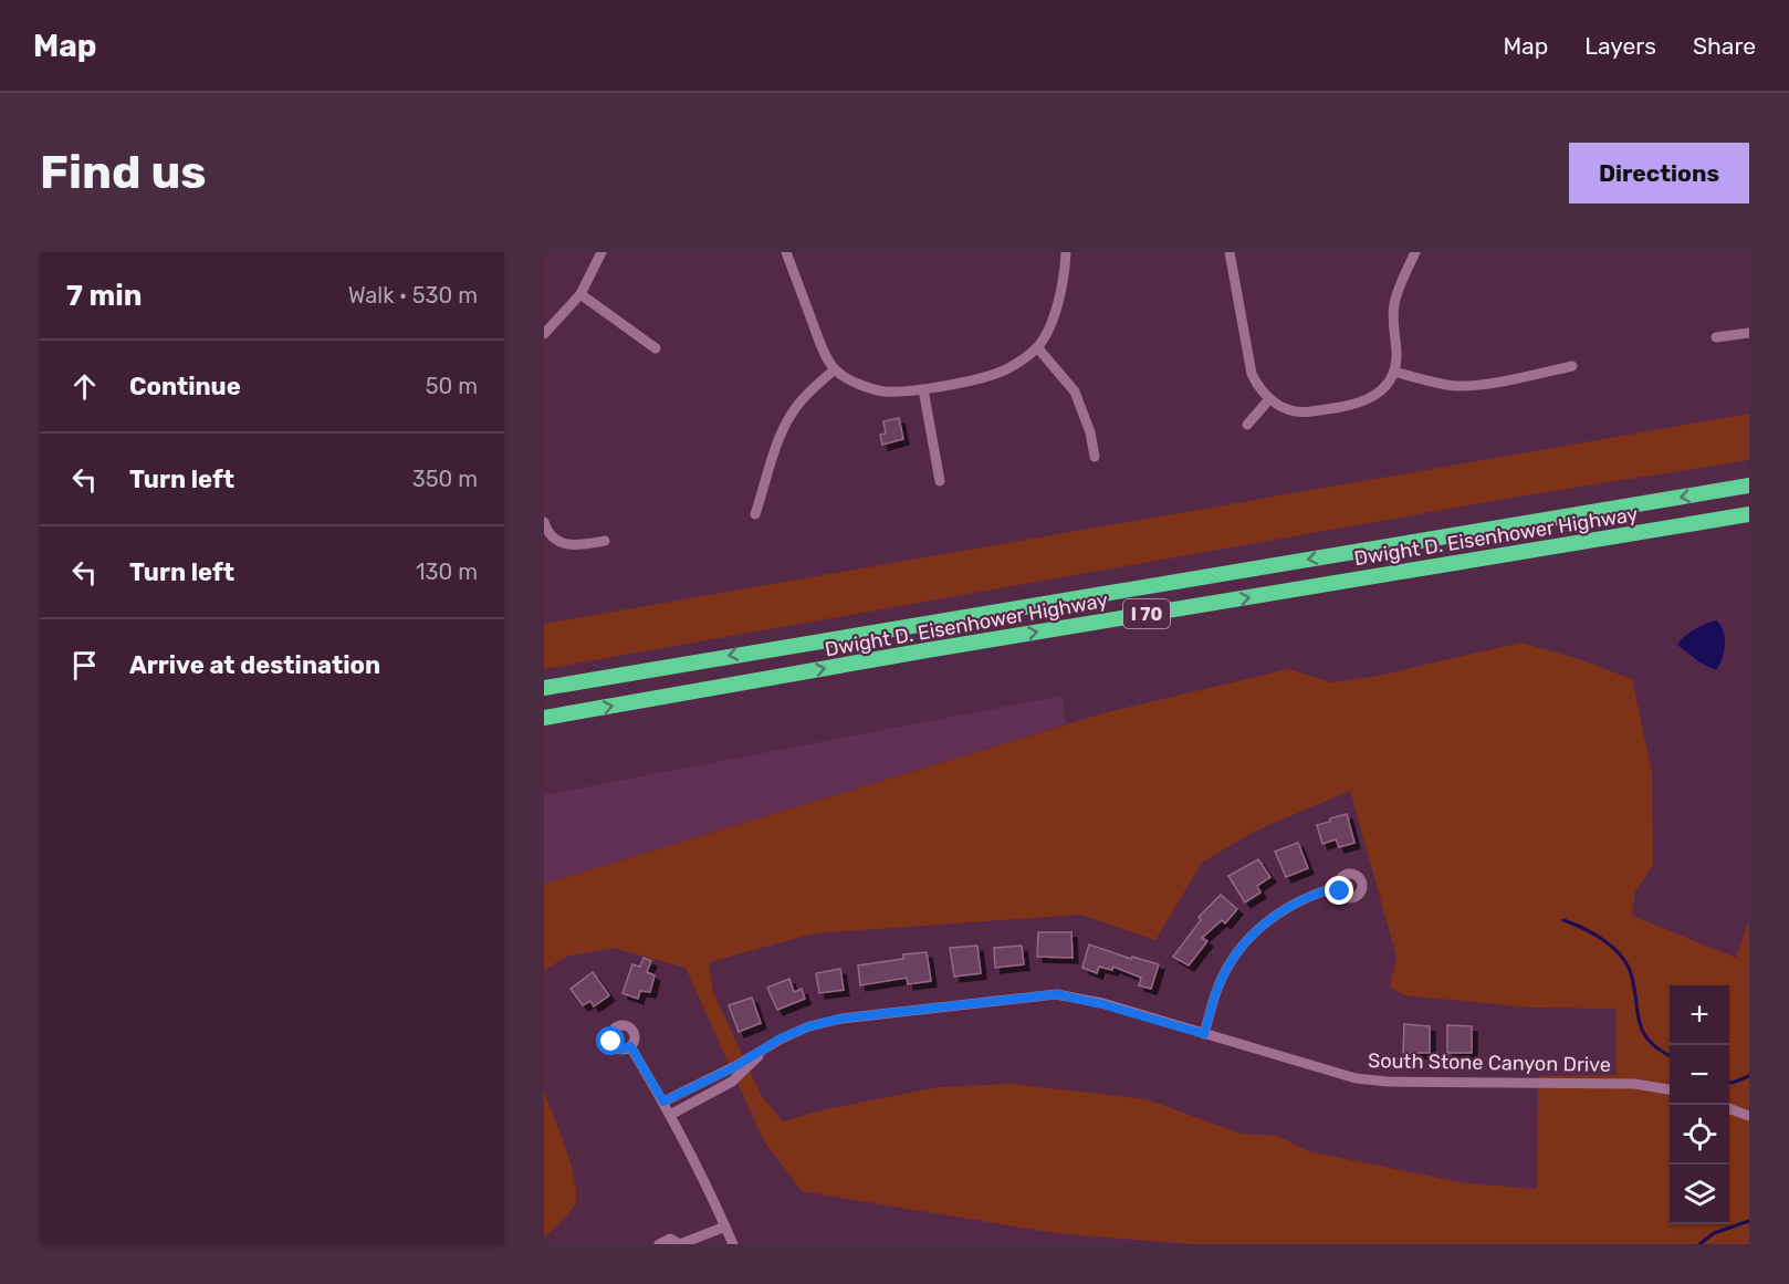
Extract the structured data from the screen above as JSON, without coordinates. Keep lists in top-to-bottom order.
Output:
{
  "streets": {
    "highway": ["Dwight D. Eisenhower Highway", "I 70"],
    "street": ["South Stone Canyon Drive"]
  },
  "page": {
    "header": "Map",
    "nav": ["Map", "Layers", "Share"],
    "buttons": "Directions",
    "title": "Find us",
    "heading": ["7 min", "Walk · 530 m"],
    "list": [
      ["Continue", "50 m"],
      ["Turn left", "350 m"],
      ["Turn left", "130 m"],
      "Arrive at destination"
    ],
    "map_buttons": ["+", "−"]
  }
}
